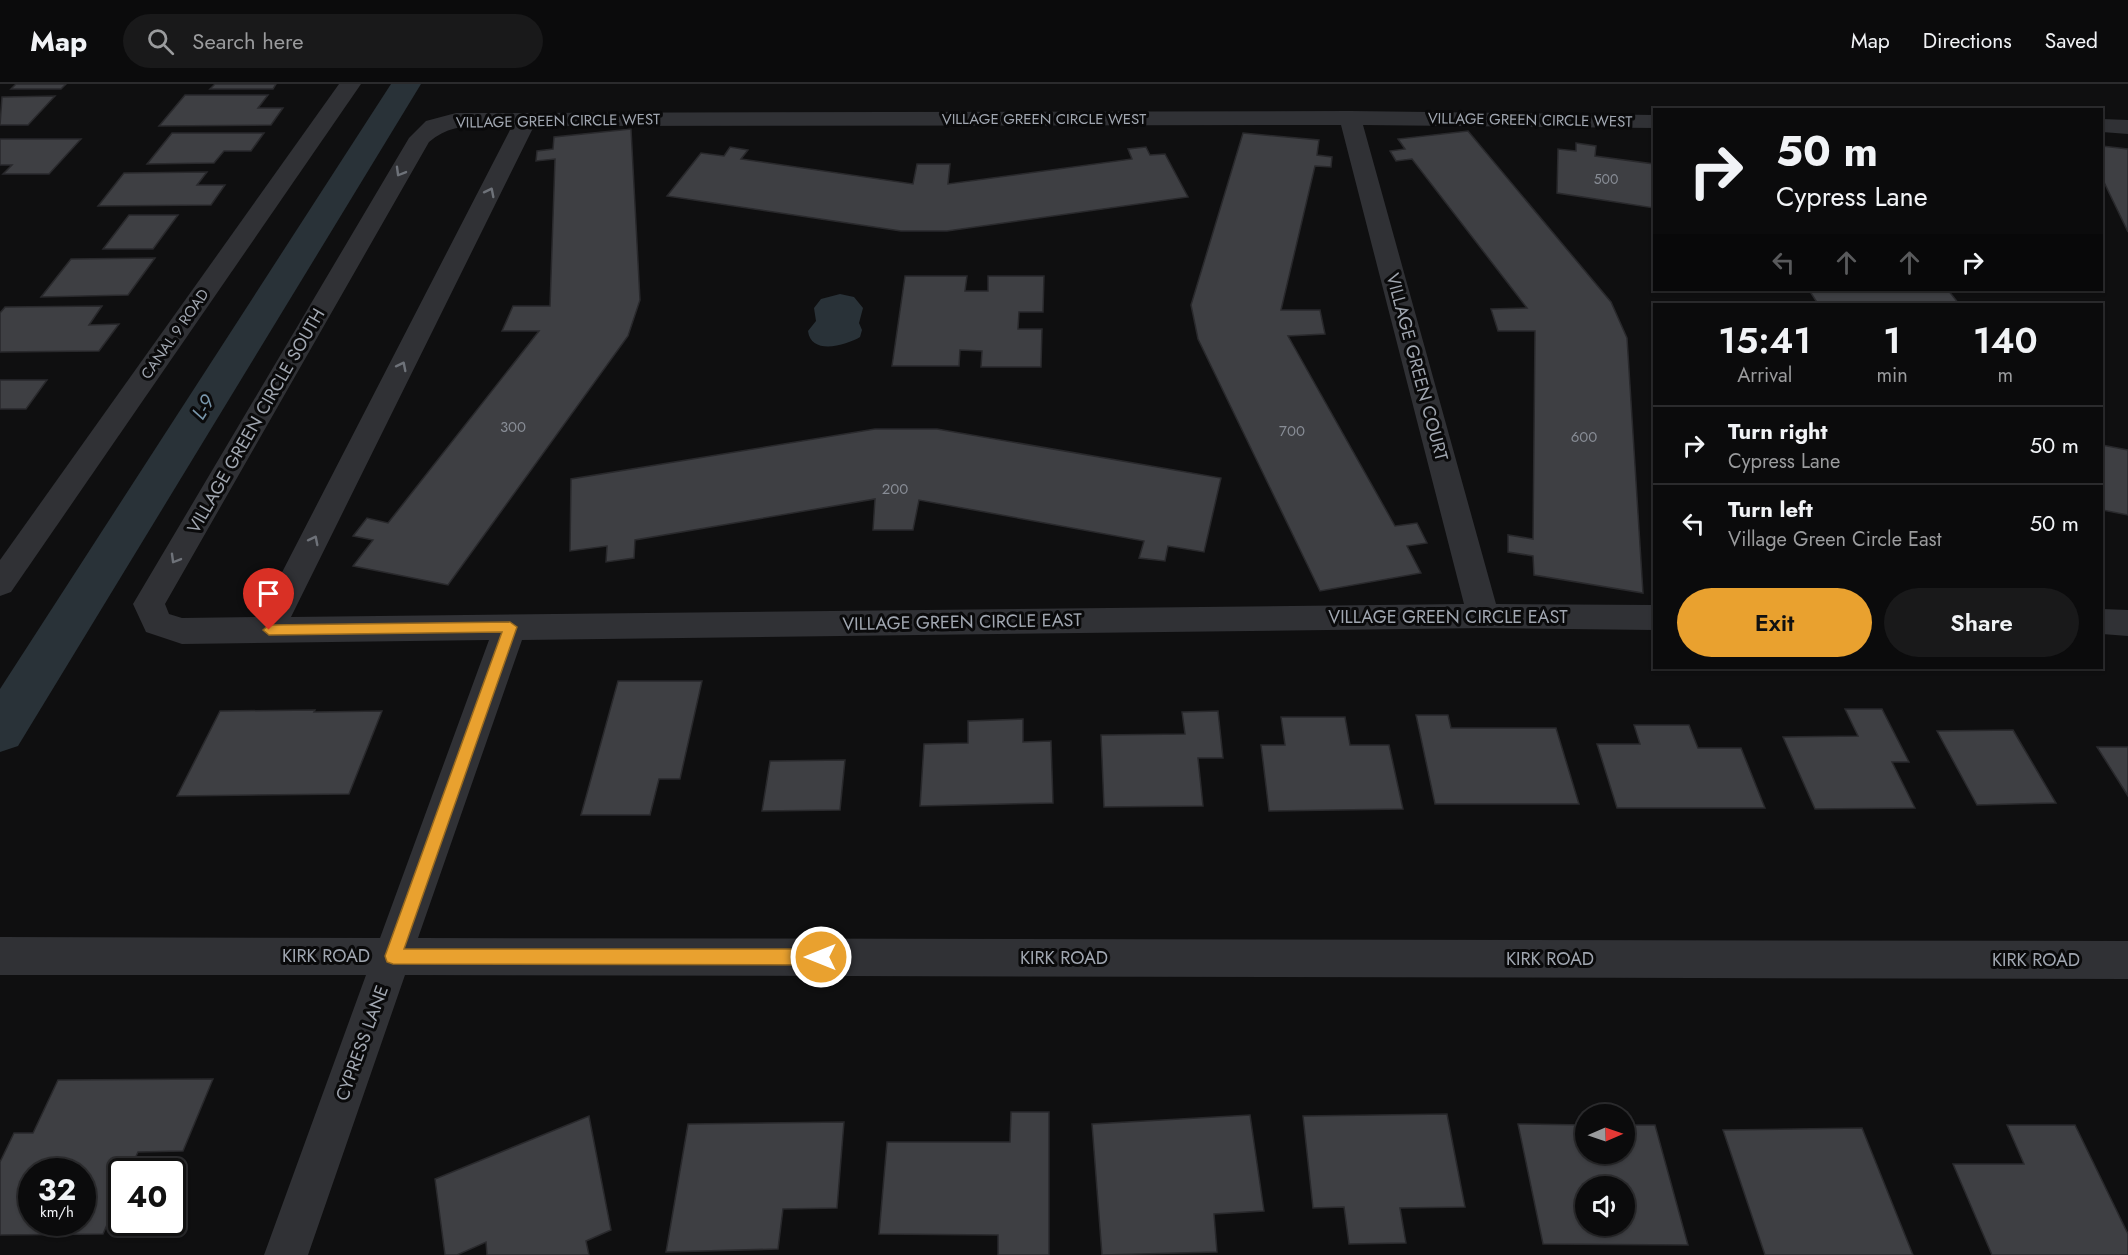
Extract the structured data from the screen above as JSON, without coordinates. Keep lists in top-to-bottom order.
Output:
{
  "streets": {
    "street": [
      "VILLAGE GREEN CIRCLE WEST",
      "CANAL 9 ROAD",
      "VILLAGE GREEN COURT",
      "VILLAGE GREEN CIRCLE SOUTH",
      "VILLAGE GREEN CIRCLE EAST",
      "KIRK ROAD",
      "CYPRESS LANE"
    ]
  },
  "crossings": [
    ["VILLAGE GREEN CIRCLE WEST", "VILLAGE GREEN COURT"],
    ["VILLAGE GREEN CIRCLE WEST", "VILLAGE GREEN CIRCLE SOUTH"],
    ["VILLAGE GREEN COURT", "VILLAGE GREEN CIRCLE EAST"],
    ["VILLAGE GREEN CIRCLE SOUTH", "VILLAGE GREEN CIRCLE EAST"],
    ["VILLAGE GREEN CIRCLE EAST", "CYPRESS LANE"],
    ["KIRK ROAD", "CYPRESS LANE"]
  ],
  "water": ["L-9"],
  "house_numbers": [
    "500",
    "300",
    "700",
    "600",
    "200"
  ],
  "north": "right",
  "page": {
    "header": "Map",
    "search": "Search here",
    "nav": ["Map", "Directions", "Saved"],
    "turn": ["50 m", "Cypress Lane"],
    "eta": [
      "15:41",
      "Arrival",
      "1",
      "min",
      "140",
      "m"
    ],
    "list": [
      {
        "name": "Turn right",
        "note": "Cypress Lane",
        "value": "50 m"
      },
      {
        "name": "Turn left",
        "note": "Village Green Circle East",
        "value": "50 m"
      }
    ],
    "buttons": ["Exit", "Share"],
    "speed": "32 km/h",
    "limit": "40"
  }
}
